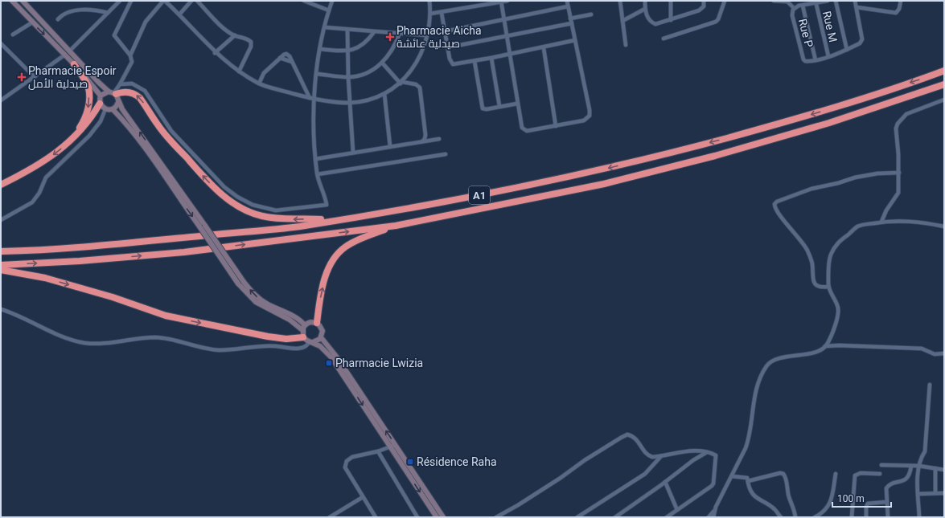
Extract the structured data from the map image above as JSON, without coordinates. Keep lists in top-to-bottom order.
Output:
{
  "streets": {
    "highway": ["A1"],
    "street": ["Rue M", "Rue P"]
  },
  "places": {
    "health": ["Pharmacie Aicha صيدلية عائشة", "Pharmacie Espoir صيدلية الأمل"],
    "transit": ["Pharmacie Lwizia", "Résidence Raha"]
  },
  "scale_bar": "100 m"
}
